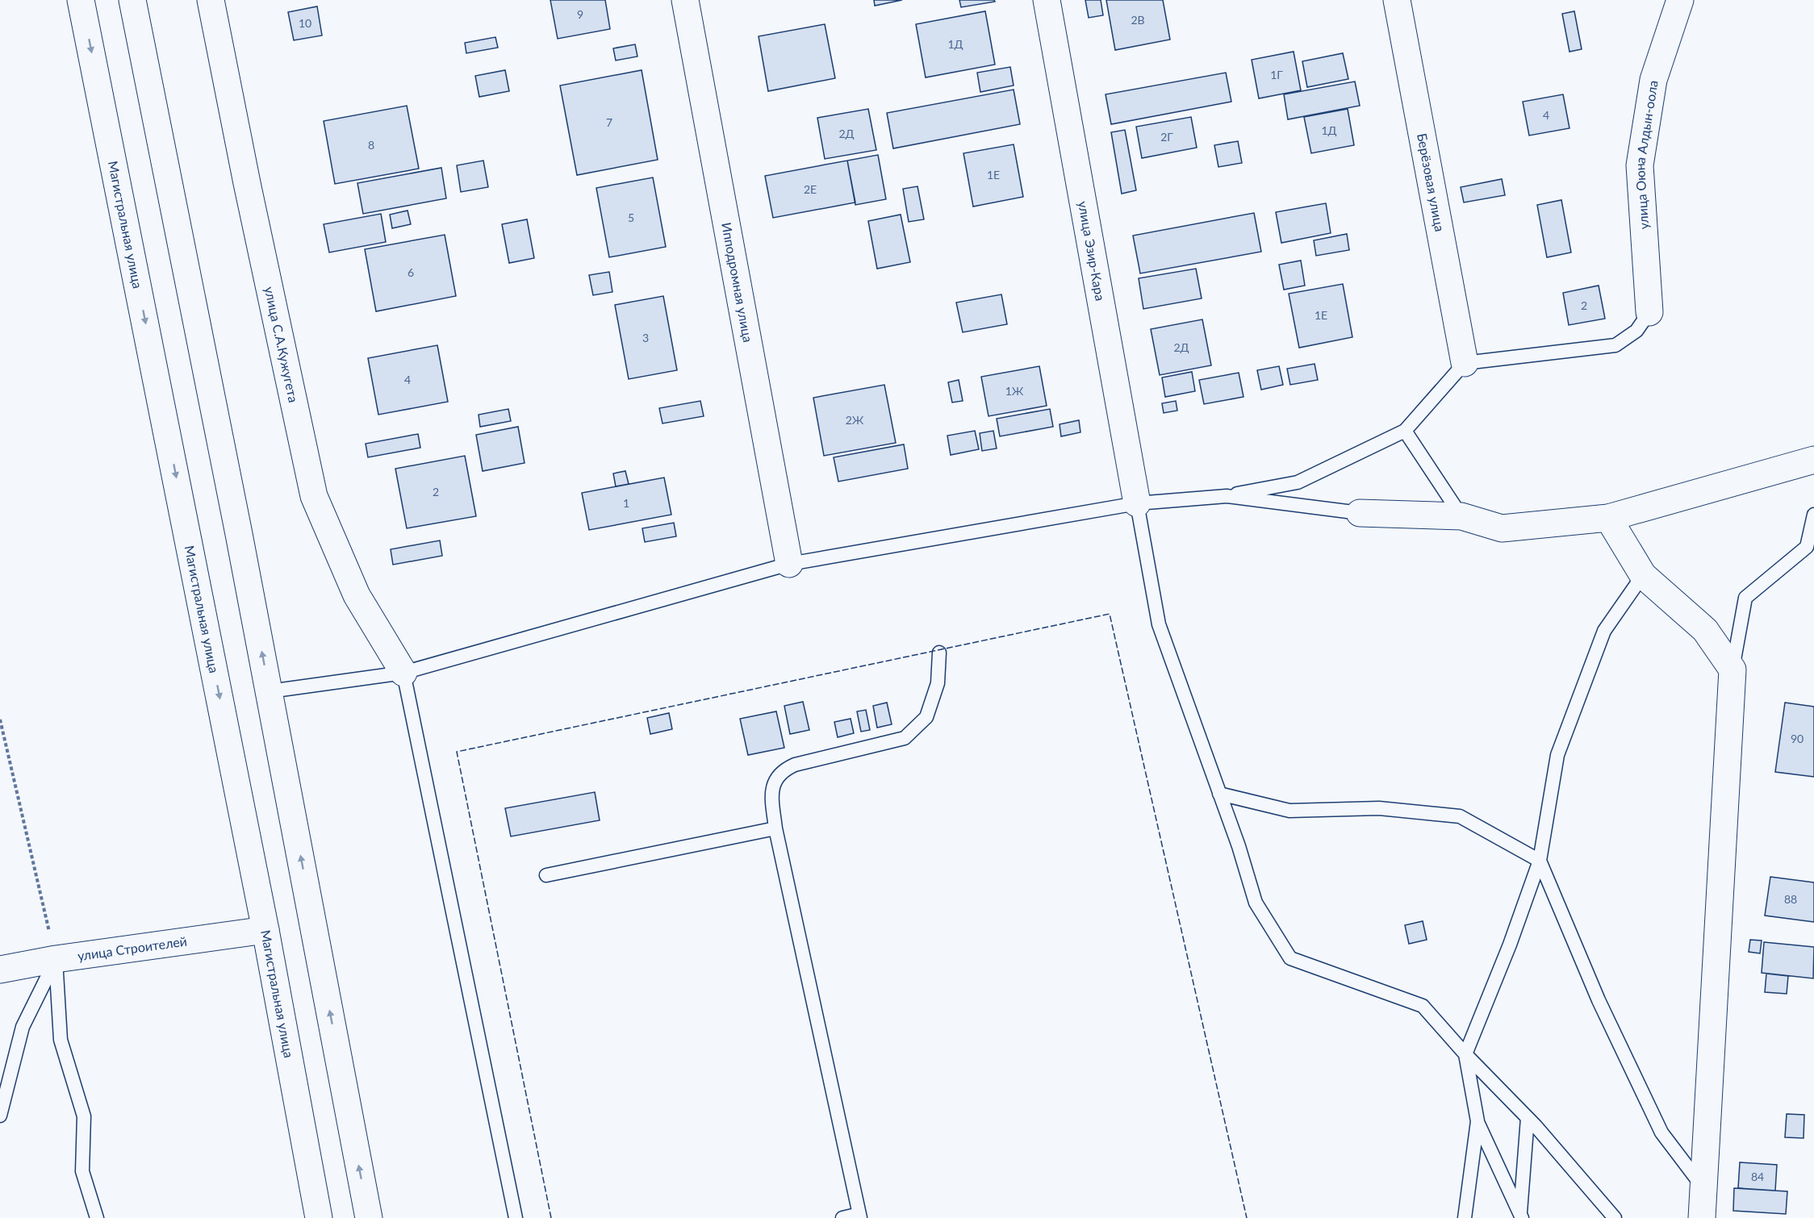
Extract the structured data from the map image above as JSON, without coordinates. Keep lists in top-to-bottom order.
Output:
{
  "streets": {
    "street": [
      "улица Оюна Алдын-оола",
      "Берёзовая улица",
      "Магистральная улица",
      "улица Эзир-Кара",
      "Ипподромная улица",
      "улица С.А.Кужугета",
      "улица Строителей"
    ]
  },
  "crossings": [
    ["Магистральная улица", "улица Строителей"]
  ],
  "house_numbers": [
    "9",
    "2В",
    "10",
    "1Д",
    "1Г",
    "4",
    "7",
    "1Д",
    "2Д",
    "2Г",
    "8",
    "1Е",
    "2Е",
    "5",
    "6",
    "2",
    "1Е",
    "3",
    "2Д",
    "4",
    "1Ж",
    "2Ж",
    "2",
    "1",
    "90",
    "88",
    "84"
  ]
}
